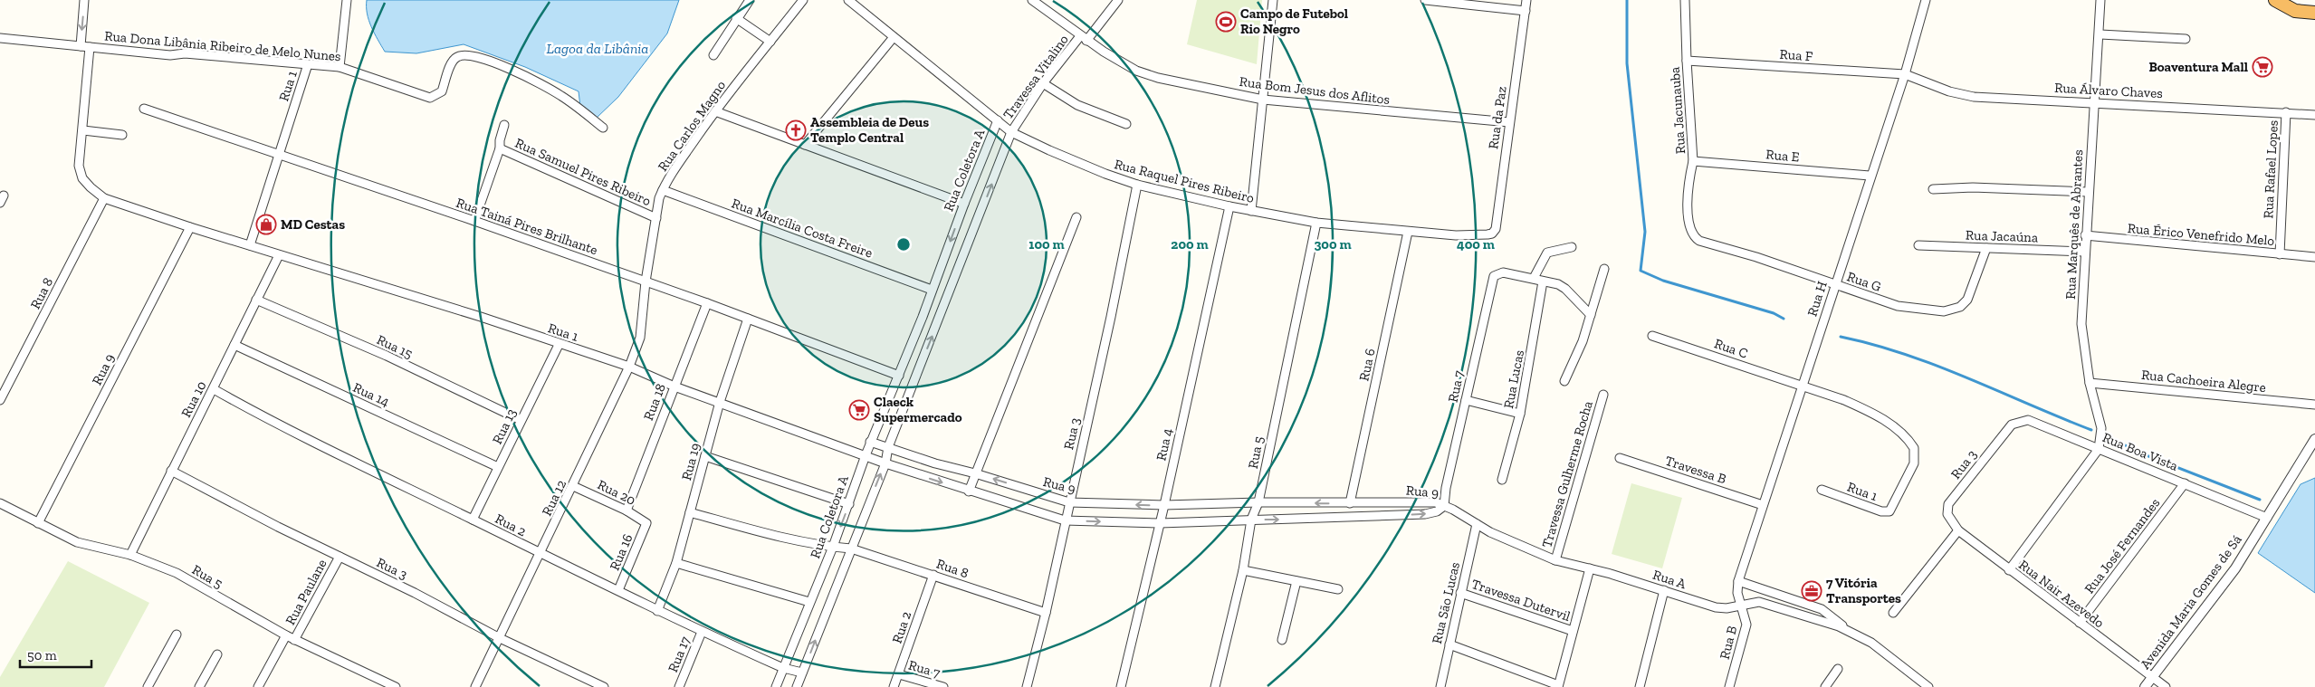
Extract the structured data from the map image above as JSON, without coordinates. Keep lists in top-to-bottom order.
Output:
{
  "streets": {
    "street": [
      "Rua Dona Libânia Ribeiro de Melo Nunes",
      "Rua F",
      "Travessa Vitalino",
      "Rua 1",
      "Rua Bom Jesus dos Aflitos",
      "Rua Álvaro Chaves",
      "Rua Jacunauba",
      "Rua da Paz",
      "Rua Carlos Magno",
      "Rua E",
      "Rua Rafael Lopes",
      "Rua Coletora A",
      "Rua Samuel Pires Ribeiro",
      "Rua Raquel Pires Ribeiro",
      "Rua Marquês de Abrantes",
      "Rua Tainá Pires Brilhante",
      "Rua Marcília Costa Freire",
      "Rua Érico Venefrido Melo",
      "Rua Jacaúna",
      "Rua G",
      "Rua 8",
      "Rua H",
      "Rua 15",
      "Rua C",
      "Rua 6",
      "Rua 9",
      "Rua Lucas",
      "Rua Cachoeira Alegre",
      "Rua 7",
      "Rua 14",
      "Rua 10",
      "Rua 18",
      "Rua 13",
      "Rua 3",
      "Rua 4",
      "Rua Boa Vista",
      "Rua 5",
      "Rua 19",
      "Travessa B",
      "Travessa Gulherme Rocha",
      "Rua 20",
      "Rua 12",
      "Rua 2",
      "Rua José Fernandes",
      "Rua 16",
      "Rua A",
      "Rua Paulane",
      "Rua Nair Azevedo",
      "Travessa Dutervil",
      "Avenida Maria Gomes de Sá",
      "Rua São Lucas",
      "Rua B",
      "Rua 17"
    ]
  },
  "crossings": [
    ["Rua Dona Libânia Ribeiro de Melo Nunes", "Rua 1"],
    ["Rua F", "Rua Álvaro Chaves"],
    ["Rua F", "Rua Jacunauba"],
    ["Rua F", "Rua H"],
    ["Travessa Vitalino", "Rua Bom Jesus dos Aflitos"],
    ["Travessa Vitalino", "Rua Raquel Pires Ribeiro"],
    ["Rua 1", "Rua Carlos Magno"],
    ["Rua 1", "Rua Coletora A"],
    ["Rua 1", "Rua Tainá Pires Brilhante"],
    ["Rua 1", "Rua 8"],
    ["Rua 1", "Rua C"],
    ["Rua 1", "Rua 9"],
    ["Rua 1", "Rua 10"],
    ["Rua 1", "Rua 18"],
    ["Rua 1", "Rua 13"],
    ["Rua 1", "Rua 19"],
    ["Rua 1", "Rua 12"],
    ["Rua Bom Jesus dos Aflitos", "Rua da Paz"],
    ["Rua Álvaro Chaves", "Rua Rafael Lopes"],
    ["Rua Álvaro Chaves", "Rua Marquês de Abrantes"],
    ["Rua Álvaro Chaves", "Rua H"],
    ["Rua Jacunauba", "Rua E"],
    ["Rua Jacunauba", "Rua G"],
    ["Rua da Paz", "Rua Raquel Pires Ribeiro"],
    ["Rua Carlos Magno", "Rua Samuel Pires Ribeiro"],
    ["Rua Carlos Magno", "Rua Tainá Pires Brilhante"],
    ["Rua Carlos Magno", "Rua Marcília Costa Freire"],
    ["Rua Carlos Magno", "Rua 12"],
    ["Rua E", "Rua H"],
    ["Rua Rafael Lopes", "Rua Érico Venefrido Melo"],
    ["Rua Coletora A", "Rua Raquel Pires Ribeiro"],
    ["Rua Coletora A", "Rua Tainá Pires Brilhante"],
    ["Rua Coletora A", "Rua Marcília Costa Freire"],
    ["Rua Coletora A", "Rua 8"],
    ["Rua Coletora A", "Rua 9"],
    ["Rua Coletora A", "Rua 2"],
    ["Rua Raquel Pires Ribeiro", "Rua 6"],
    ["Rua Raquel Pires Ribeiro", "Rua 3"],
    ["Rua Raquel Pires Ribeiro", "Rua 4"],
    ["Rua Raquel Pires Ribeiro", "Rua 5"],
    ["Rua Marquês de Abrantes", "Rua Érico Venefrido Melo"],
    ["Rua Marquês de Abrantes", "Rua Jacaúna"],
    ["Rua Marquês de Abrantes", "Rua Cachoeira Alegre"],
    ["Rua Marquês de Abrantes", "Rua Boa Vista"],
    ["Rua Tainá Pires Brilhante", "Rua 18"],
    ["Rua Tainá Pires Brilhante", "Rua 19"],
    ["Rua Jacaúna", "Rua G"],
    ["Rua G", "Rua H"],
    ["Rua 8", "Rua 3"],
    ["Rua 8", "Rua 19"],
    ["Rua 8", "Rua 2"],
    ["Rua H", "Rua C"],
    ["Rua H", "Travessa B"],
    ["Rua H", "Rua A"],
    ["Rua H", "Rua B"],
    ["Rua 15", "Rua 10"],
    ["Rua 15", "Rua 13"],
    ["Rua 6", "Rua 9"],
    ["Rua 9", "Rua 7"],
    ["Rua 9", "Rua 3"],
    ["Rua 9", "Rua 4"],
    ["Rua 9", "Rua 5"],
    ["Rua 9", "Rua A"],
    ["Rua 7", "Rua 2"],
    ["Rua 7", "Rua A"],
    ["Rua 14", "Rua 10"],
    ["Rua 14", "Rua 13"],
    ["Rua 10", "Rua 3"],
    ["Rua 10", "Rua 5"],
    ["Rua 10", "Rua 2"],
    ["Rua 18", "Rua 20"],
    ["Rua 13", "Rua 2"],
    ["Rua 3", "Rua Boa Vista"],
    ["Rua 3", "Rua 12"],
    ["Rua 3", "Rua Paulane"],
    ["Rua 3", "Rua Nair Azevedo"],
    ["Rua Boa Vista", "Rua José Fernandes"],
    ["Rua Boa Vista", "Avenida Maria Gomes de Sá"],
    ["Rua 5", "Rua Paulane"],
    ["Rua 19", "Rua 2"],
    ["Travessa Gulherme Rocha", "Rua A"],
    ["Rua 20", "Rua 12"],
    ["Rua 20", "Rua 16"],
    ["Rua 12", "Rua 2"],
    ["Rua 2", "Rua 16"],
    ["Rua 2", "Rua 17"],
    ["Rua José Fernandes", "Rua Nair Azevedo"],
    ["Rua A", "Rua São Lucas"],
    ["Rua A", "Rua B"],
    ["Rua Nair Azevedo", "Avenida Maria Gomes de Sá"],
    ["Travessa Dutervil", "Rua São Lucas"]
  ],
  "water": ["Lagoa da Libânia"],
  "places": {
    "sports": ["Campo de Futebol Rio Negro"],
    "supermarket": ["Boaventura Mall", "Claeck Supermercado"],
    "church": ["Assembleia de Deus Templo Central"],
    "shop": ["MD Cestas"],
    "office": ["7 Vitória Transportes"]
  },
  "scale_bar": "50 m",
  "rings": [
    "100 m",
    "200 m",
    "300 m",
    "400 m"
  ]
}
